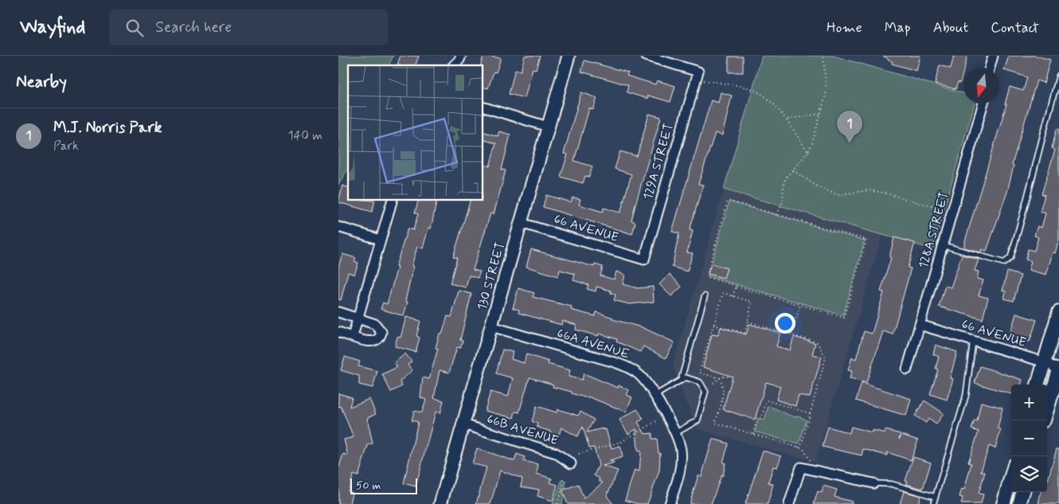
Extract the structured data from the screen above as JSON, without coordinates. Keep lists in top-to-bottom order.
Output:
{
  "streets": {
    "street": [
      "129A STREET",
      "66 AVENUE",
      "128A STREET",
      "130 STREET",
      "66A AVENUE",
      "66B AVENUE"
    ]
  },
  "crossings": [
    ["129A STREET", "66 AVENUE"],
    ["66 AVENUE", "128A STREET"],
    ["66 AVENUE", "130 STREET"],
    ["130 STREET", "66A AVENUE"],
    ["130 STREET", "66B AVENUE"]
  ],
  "scale_bar": "50 m",
  "north": "bottom",
  "page": {
    "header": "Wayfind",
    "search": "Search here",
    "nav": [
      "Home",
      "Map",
      "About",
      "Contact"
    ],
    "heading": "Nearby",
    "list": [
      {
        "mark": "1",
        "name": "M.J. Norris Park",
        "note": "Park",
        "value": "140 m"
      }
    ],
    "pins": "1",
    "map_buttons": ["+", "−"],
    "scale": "50 m"
  }
}
